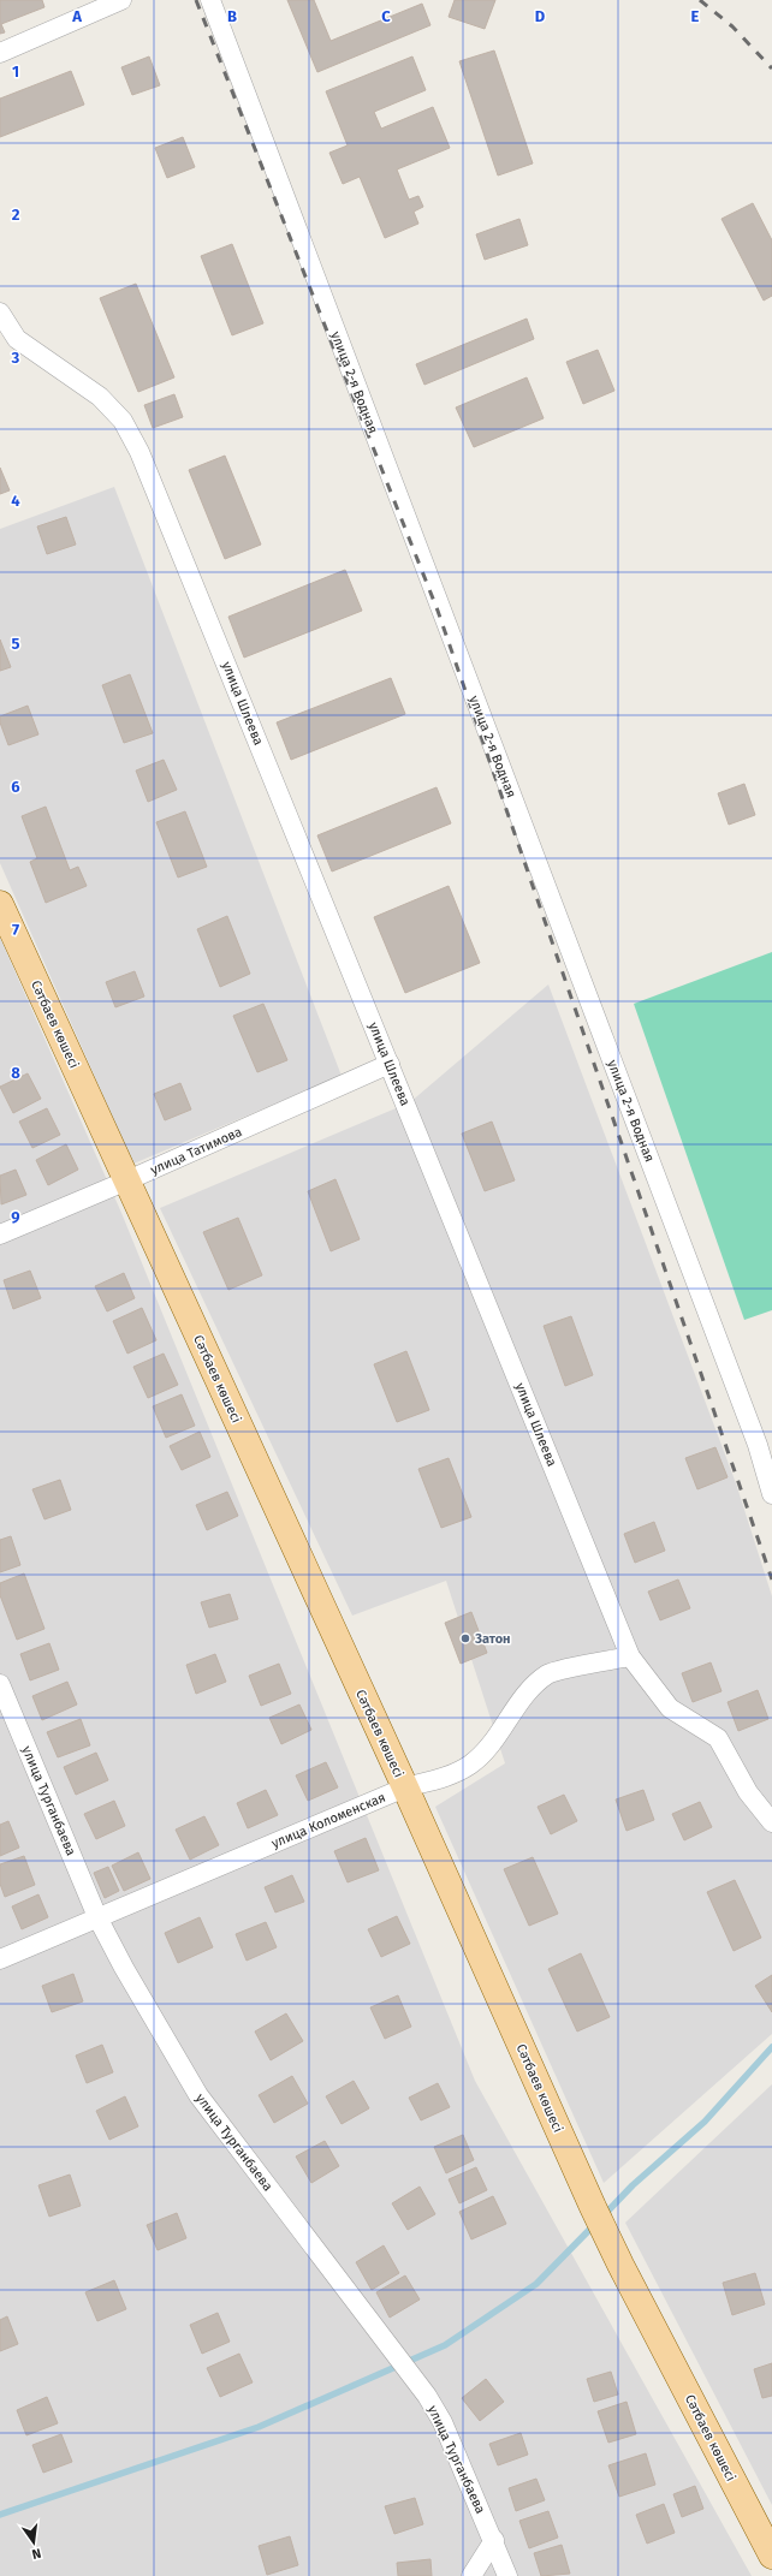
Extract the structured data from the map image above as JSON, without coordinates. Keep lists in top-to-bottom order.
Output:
{
  "streets": {
    "main road": ["Сәтбаев көшесі"],
    "street": [
      "улица 2-я Водная",
      "улица Шлеева",
      "улица Татимова",
      "улица Турганбаева",
      "улица Коломенская"
    ]
  },
  "crossings": [
    ["улица Шлеева", "улица Татимова"],
    ["улица Шлеева", "улица Коломенская"],
    ["Сәтбаев көшесі", "улица Татимова"],
    ["Сәтбаев көшесі", "улица Коломенская"],
    ["улица Турганбаева", "улица Коломенская"]
  ],
  "places": ["Затон"],
  "north": "bottom",
  "grid": {
    "columns": [
      "A",
      "B",
      "C",
      "D",
      "E"
    ],
    "rows": [
      "1",
      "2",
      "3",
      "4",
      "5",
      "6",
      "7",
      "8",
      "9"
    ]
  }
}
